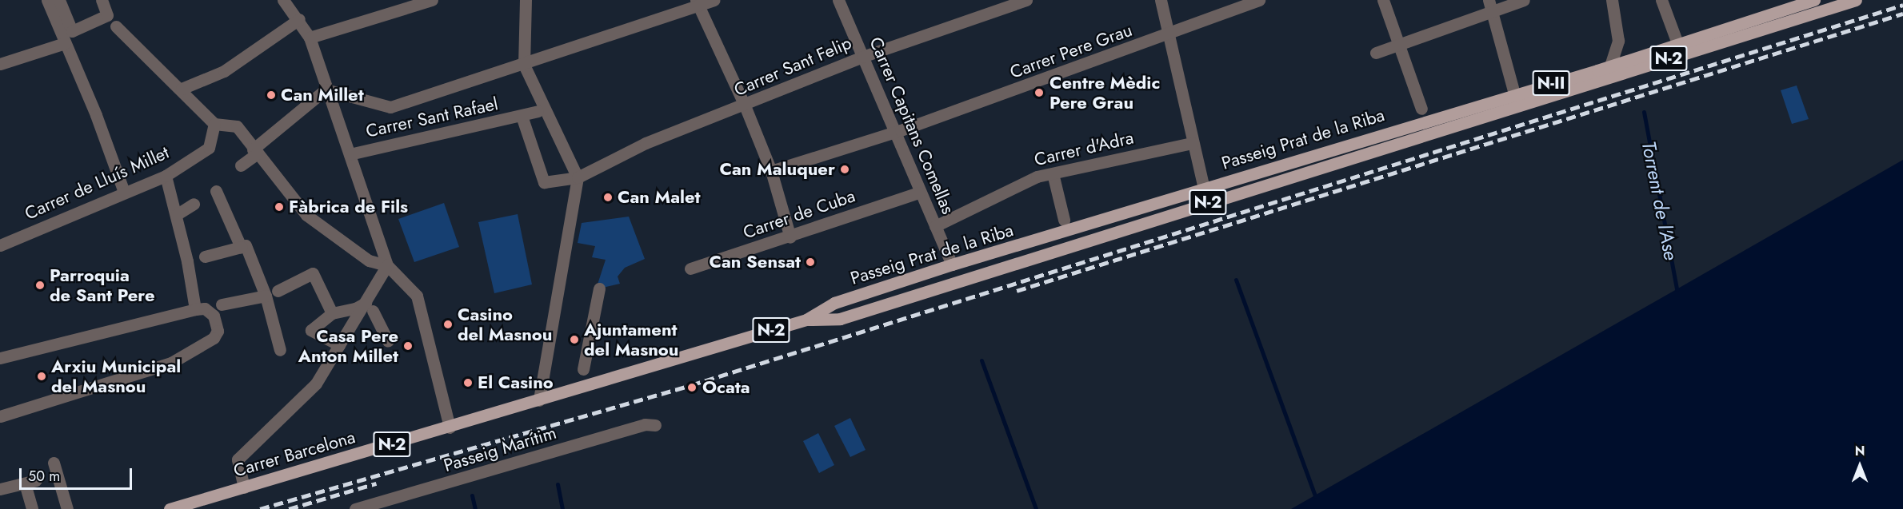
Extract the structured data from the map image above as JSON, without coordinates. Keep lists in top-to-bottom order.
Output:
{
  "streets": {
    "main road": [
      "N-2",
      "N-II",
      "Passeig Prat de la Riba",
      "Carrer Barcelona"
    ],
    "street": [
      "Carrer Pere Grau",
      "Carrer Sant Felip",
      "Carrer Sant Rafael",
      "Carrer Capitans Comellas",
      "Carrer d'Adra",
      "Carrer de Lluís Millet",
      "Carrer de Cuba",
      "Passeig Marítim"
    ]
  },
  "crossings": [
    ["Carrer Pere Grau", "Carrer Capitans Comellas"],
    ["N-2", "Carrer Capitans Comellas"],
    ["N-2", "Passeig Prat de la Riba"],
    ["N-2", "Carrer Barcelona"],
    ["Carrer Sant Felip", "Carrer Sant Rafael"],
    ["Carrer Sant Felip", "Carrer Capitans Comellas"],
    ["Carrer Capitans Comellas", "Passeig Prat de la Riba"],
    ["Carrer Capitans Comellas", "Carrer d'Adra"],
    ["Carrer Capitans Comellas", "Carrer de Cuba"]
  ],
  "water": ["Torrent de l'Ase"],
  "places": [
    "Centre Mèdic Pere Grau",
    "Can Millet",
    "Can Maluquer",
    "Can Malet",
    "Fàbrica de Fils",
    "Can Sensat",
    "Parroquia de Sant Pere",
    "Casino del Masnou",
    "Ajuntament del Masnou",
    "Casa Pere Anton Millet",
    "Arxiu Municipal del Masnou",
    "El Casino",
    "Ocata"
  ],
  "scale_bar": "50 m",
  "north": "top"
}
